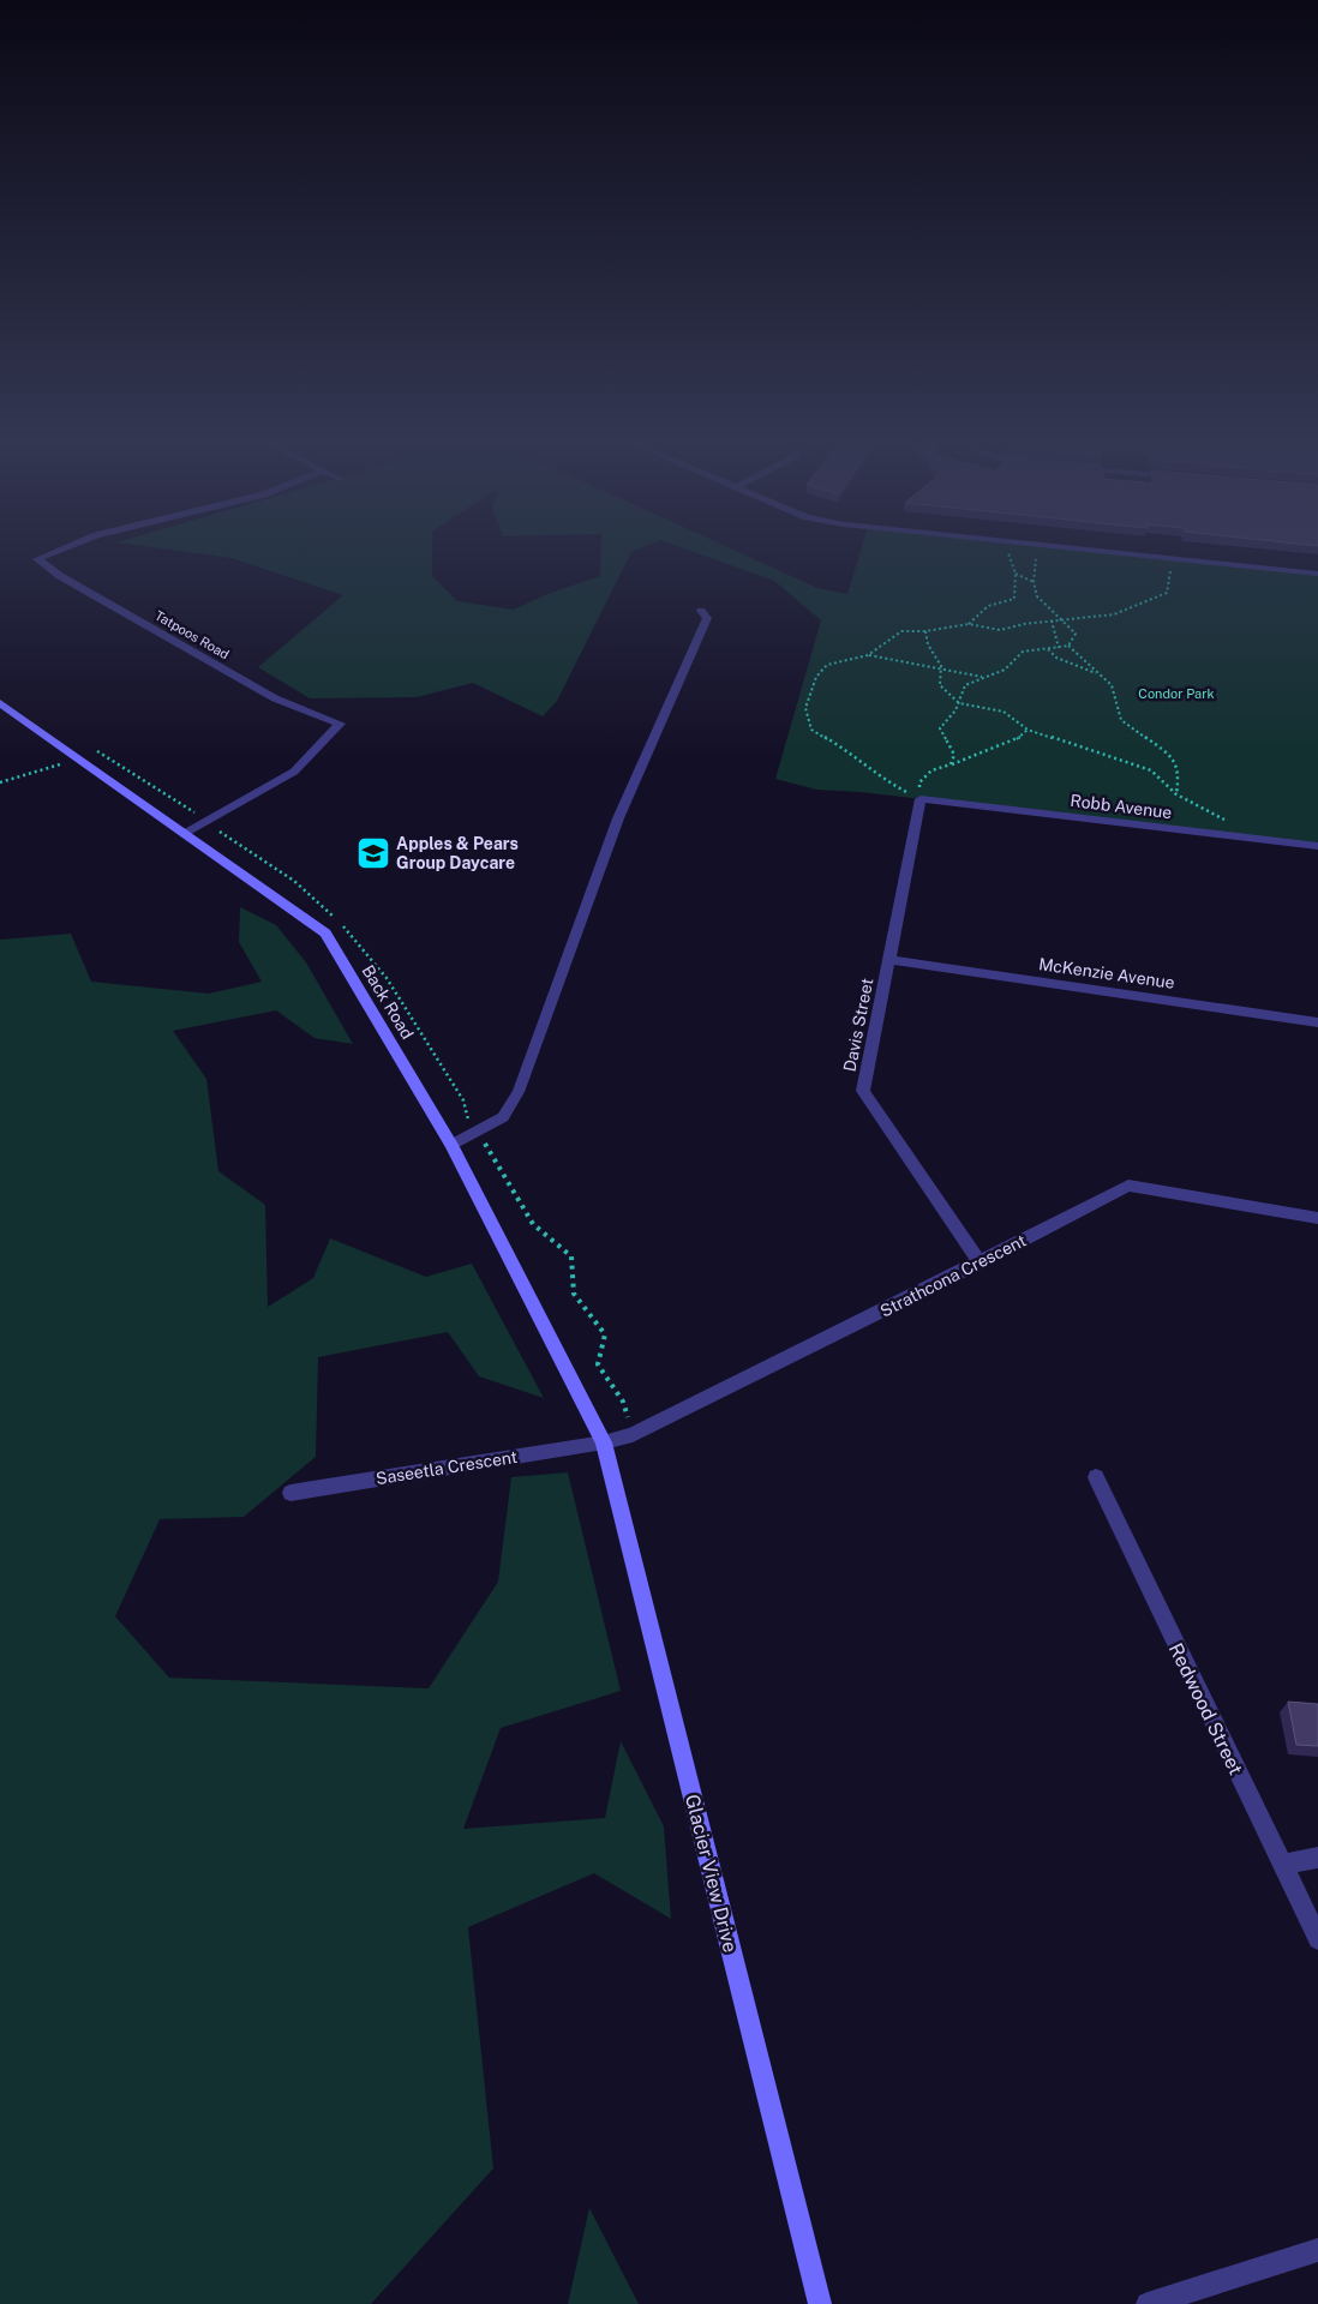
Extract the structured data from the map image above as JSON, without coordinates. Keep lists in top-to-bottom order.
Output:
{
  "streets": {
    "street": [
      "Tatpoos Road",
      "Robb Avenue",
      "McKenzie Avenue",
      "Back Road",
      "Davis Street",
      "Strathcona Crescent",
      "Saseetla Crescent",
      "Redwood Street",
      "Glacier View Drive"
    ]
  },
  "crossings": [
    ["Tatpoos Road", "Back Road"],
    ["Robb Avenue", "Davis Street"],
    ["McKenzie Avenue", "Davis Street"],
    ["Back Road", "Strathcona Crescent"],
    ["Back Road", "Saseetla Crescent"],
    ["Back Road", "Glacier View Drive"],
    ["Davis Street", "Strathcona Crescent"],
    ["Strathcona Crescent", "Saseetla Crescent"],
    ["Strathcona Crescent", "Glacier View Drive"],
    ["Saseetla Crescent", "Glacier View Drive"]
  ],
  "parks": ["Condor Park"],
  "places": {
    "school or university": ["Apples & Pears Group Daycare"]
  }
}
